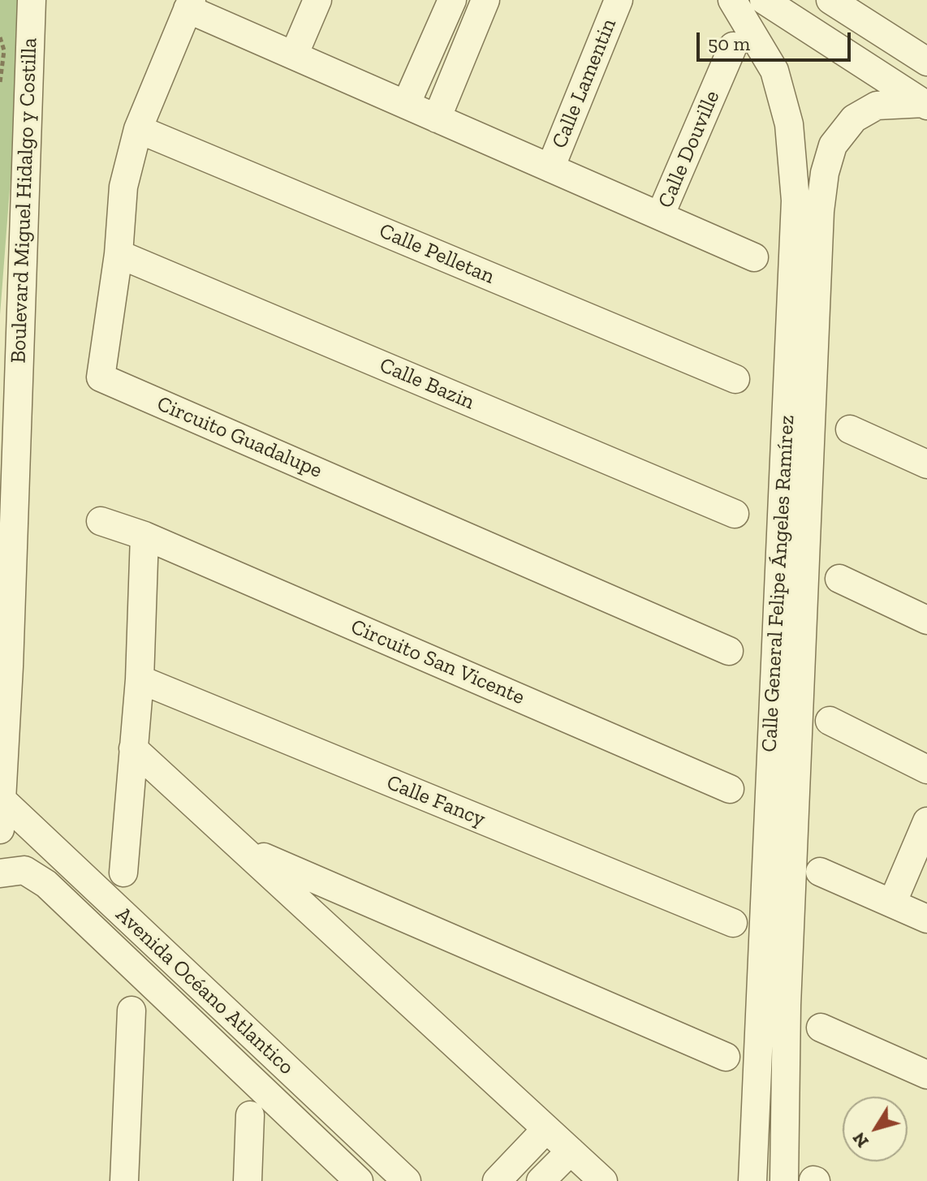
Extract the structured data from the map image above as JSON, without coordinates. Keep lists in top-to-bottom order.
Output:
{
  "streets": {
    "street": [
      "Calle Lamentin",
      "Calle Douville",
      "Boulevard Miguel Hidalgo y Costilla",
      "Calle Pelletan",
      "Calle Bazin",
      "Circuito Guadalupe",
      "Calle General Felipe Ángeles Ramírez",
      "Circuito San Vicente",
      "Calle Fancy",
      "Avenida Océano Atlantico"
    ]
  },
  "crossings": [
    ["Calle Lamentin", "Circuito Guadalupe"],
    ["Calle Douville", "Circuito Guadalupe"],
    ["Boulevard Miguel Hidalgo y Costilla", "Avenida Océano Atlantico"],
    ["Calle Pelletan", "Circuito Guadalupe"],
    ["Calle Bazin", "Circuito Guadalupe"]
  ],
  "scale_bar": "50 m",
  "north": "bottom left"
}
